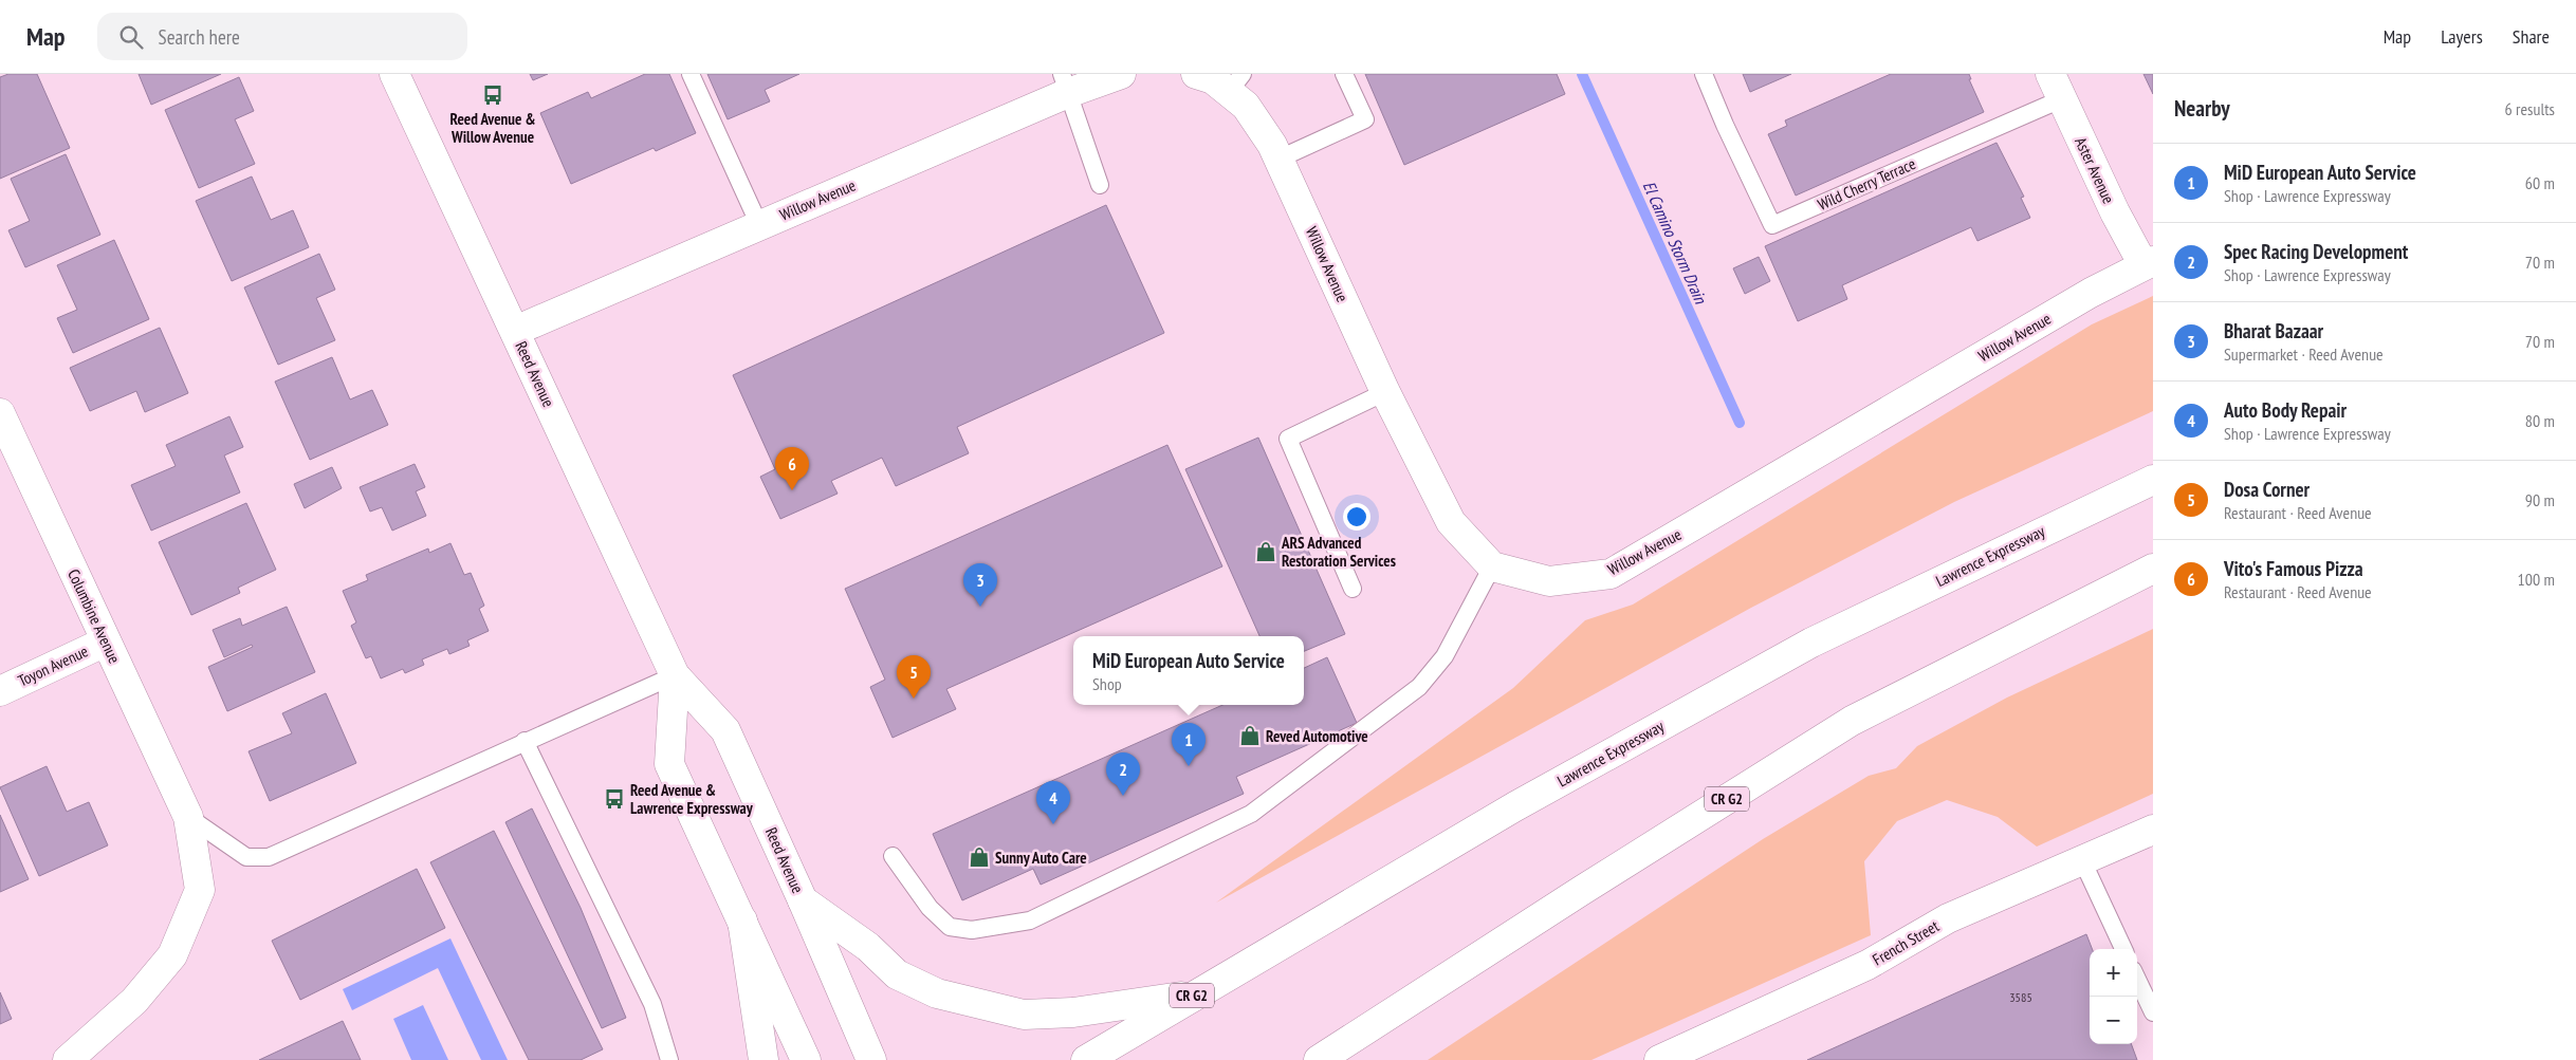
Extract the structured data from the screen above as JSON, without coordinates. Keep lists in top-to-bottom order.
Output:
{
  "streets": {
    "main road": [
      "Aster Avenue",
      "Willow Avenue",
      "Reed Avenue",
      "Lawrence Expressway",
      "Columbine Avenue",
      "Toyon Avenue",
      "CR G2",
      "French Street"
    ],
    "lane": ["Wild Cherry Terrace"]
  },
  "crossings": [
    ["Aster Avenue", "Wild Cherry Terrace"],
    ["Aster Avenue", "Willow Avenue"],
    ["Willow Avenue", "Reed Avenue"],
    ["Columbine Avenue", "Toyon Avenue"]
  ],
  "water": ["El Camino Storm Drain"],
  "places": {
    "bus stop": ["Reed Avenue & Willow Avenue", "Reed Avenue & Lawrence Expressway"],
    "shop": ["ARS Advanced Restoration Services", "Reved Automotive", "Sunny Auto Care"]
  },
  "house_numbers": ["3585"],
  "page": {
    "header": "Map",
    "search": "Search here",
    "nav": ["Map", "Layers", "Share"],
    "heading": ["Nearby", "6 results"],
    "list": [
      {
        "mark": "1",
        "name": "MiD European Auto Service",
        "note": "Shop · Lawrence Expressway",
        "value": "60 m"
      },
      {
        "mark": "2",
        "name": "Spec Racing Development",
        "note": "Shop · Lawrence Expressway",
        "value": "70 m"
      },
      {
        "mark": "3",
        "name": "Bharat Bazaar",
        "note": "Supermarket · Reed Avenue",
        "value": "70 m"
      },
      {
        "mark": "4",
        "name": "Auto Body Repair",
        "note": "Shop · Lawrence Expressway",
        "value": "80 m"
      },
      {
        "mark": "5",
        "name": "Dosa Corner",
        "note": "Restaurant · Reed Avenue",
        "value": "90 m"
      },
      {
        "mark": "6",
        "name": "Vito's Famous Pizza",
        "note": "Restaurant · Reed Avenue",
        "value": "100 m"
      }
    ],
    "pins": [
      "6",
      "3",
      "5",
      "1",
      "2",
      "4"
    ],
    "popup": ["MiD European Auto Service", "Shop"],
    "map_buttons": ["+", "−"]
  }
}
